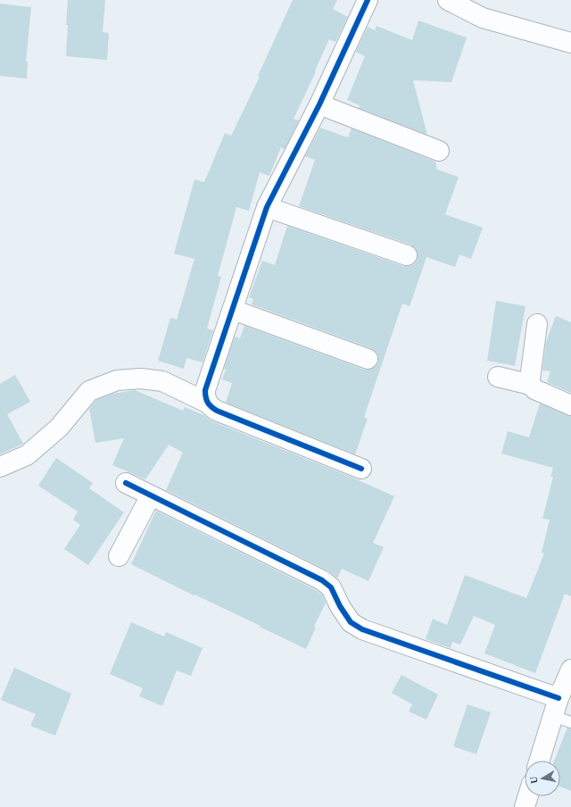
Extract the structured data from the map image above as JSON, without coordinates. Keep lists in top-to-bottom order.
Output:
{
  "north": "left"
}
